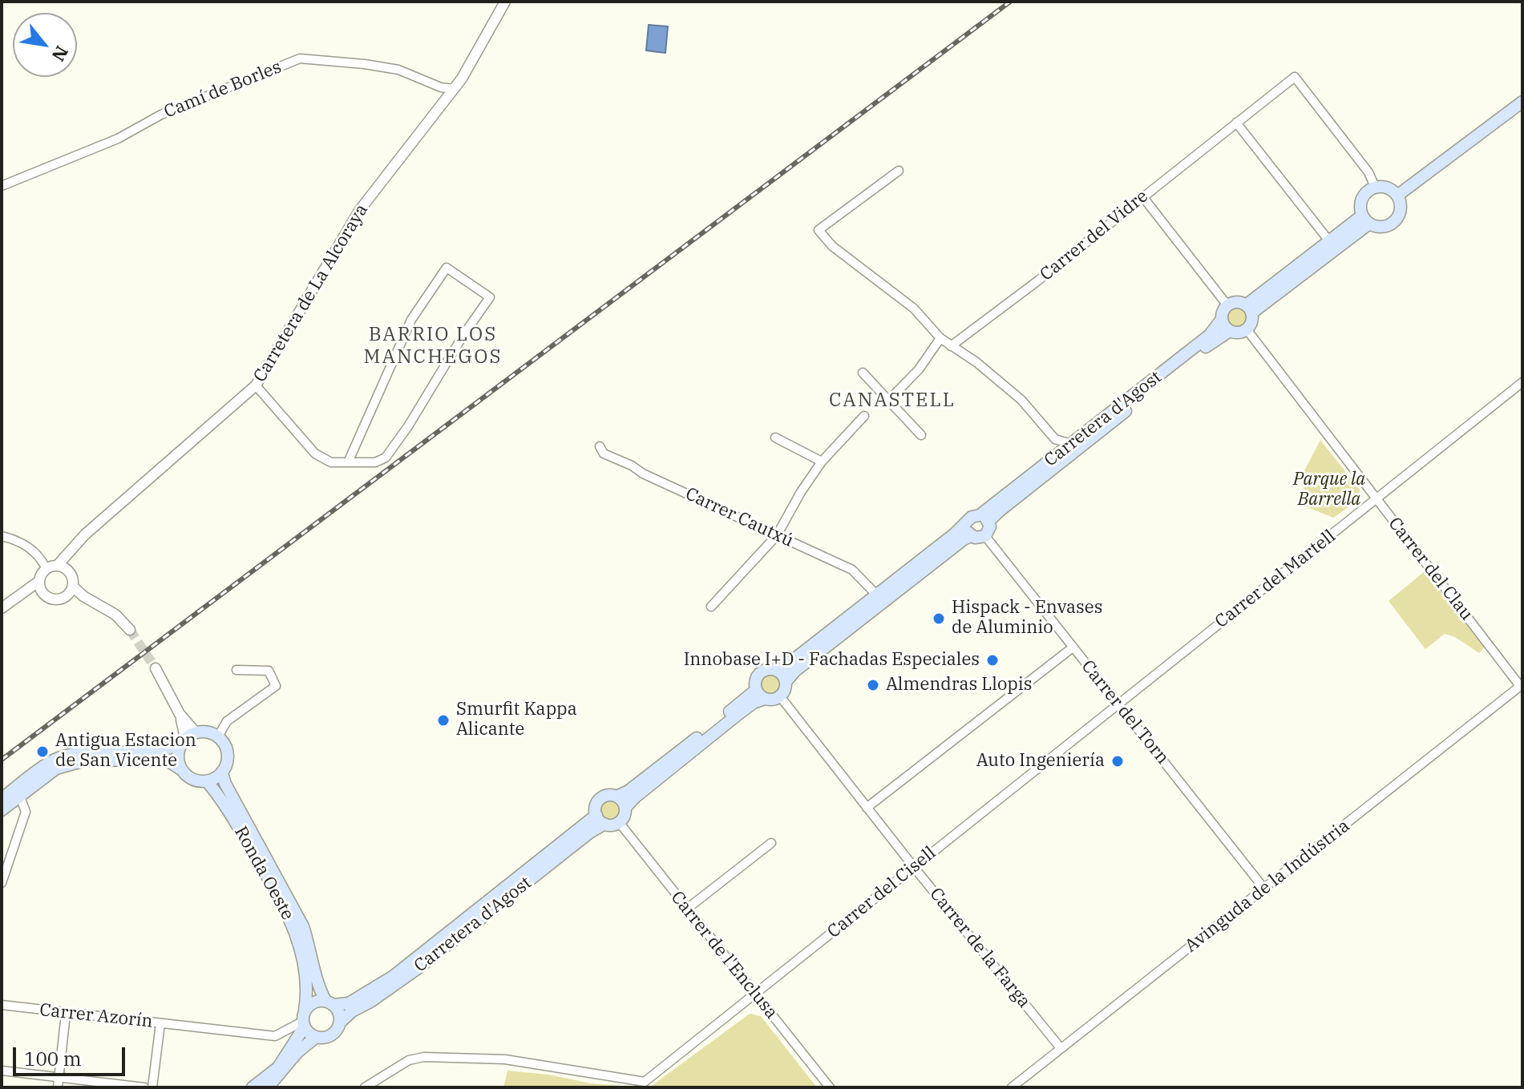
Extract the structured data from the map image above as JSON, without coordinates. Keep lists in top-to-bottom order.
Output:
{
  "streets": {
    "main road": ["Carretera d'Agost", "Ronda Oeste"],
    "street": [
      "Camí de Borles",
      "Carrer del Vidre",
      "Carretera de La Alcoraya",
      "Carrer Cautxú",
      "Carrer del Clau",
      "Carrer del Martell",
      "Carrer del Torn",
      "Avinguda de la Indústria",
      "Carrer del Cisell",
      "Carrer de la Farga",
      "Carrer de l'Enclusa",
      "Carrer Azorín"
    ]
  },
  "crossings": [
    ["Camí de Borles", "Carretera de La Alcoraya"],
    ["Carretera d'Agost", "Carrer del Clau"],
    ["Carretera d'Agost", "Carrer del Torn"],
    ["Carretera d'Agost", "Ronda Oeste"],
    ["Carretera d'Agost", "Carrer de l'Enclusa"],
    ["Carretera d'Agost", "Carrer Azorín"],
    ["Carrer del Clau", "Carrer del Martell"],
    ["Carrer del Clau", "Avinguda de la Indústria"],
    ["Carrer del Martell", "Carrer del Torn"],
    ["Carrer del Martell", "Carrer del Cisell"],
    ["Carrer del Torn", "Avinguda de la Indústria"],
    ["Carrer del Torn", "Carrer del Cisell"],
    ["Ronda Oeste", "Carrer Azorín"],
    ["Avinguda de la Indústria", "Carrer de la Farga"],
    ["Carrer del Cisell", "Carrer de la Farga"],
    ["Carrer del Cisell", "Carrer de l'Enclusa"]
  ],
  "districts": ["BARRIO LOS MANCHEGOS", "CANASTELL"],
  "parks": ["Parque la Barrella"],
  "places": [
    "Hispack - Envases de Aluminio",
    "Innobase I+D - Fachadas Especiales",
    "Almendras Llopis",
    "Smurfit Kappa Alicante",
    "Antigua Estacion de San Vicente",
    "Auto Ingeniería"
  ],
  "scale_bar": "100 m",
  "north": "bottom right"
}
